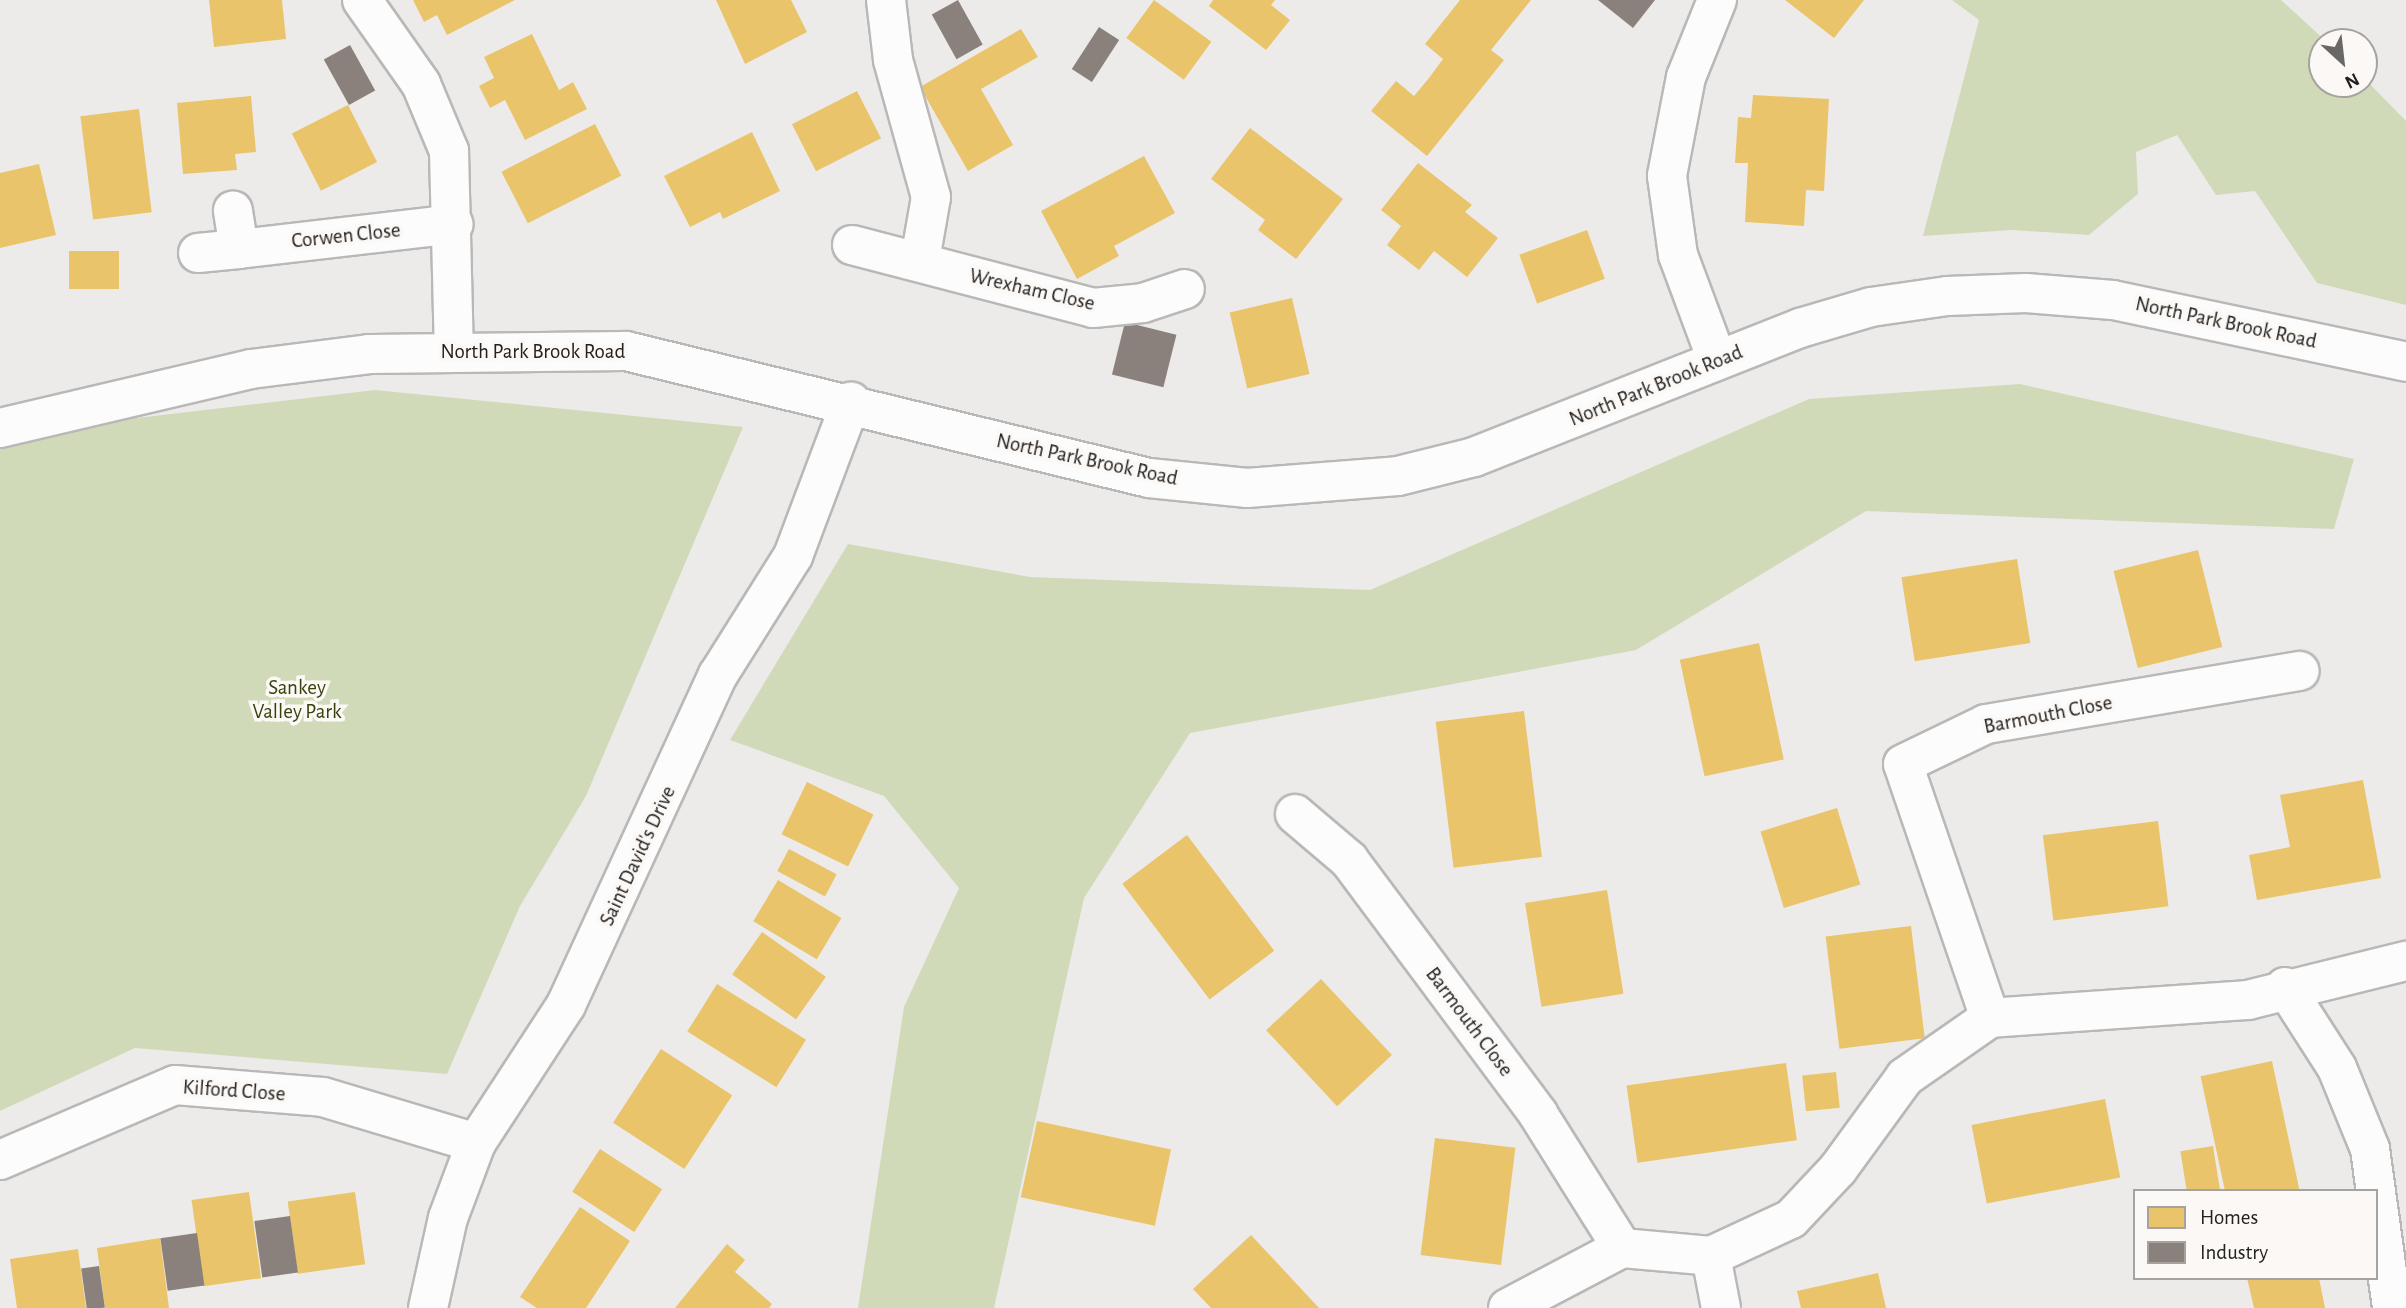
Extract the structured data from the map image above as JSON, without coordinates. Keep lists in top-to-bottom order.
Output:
{
  "streets": {
    "street": [
      "Corwen Close",
      "Wrexham Close",
      "North Park Brook Road",
      "Barmouth Close",
      "Saint David's Drive",
      "Kilford Close"
    ]
  },
  "crossings": [
    ["North Park Brook Road", "Saint David's Drive"],
    ["Saint David's Drive", "Kilford Close"]
  ],
  "parks": ["Sankey Valley Park"],
  "legend": ["Homes", "Industry"],
  "north": "bottom right"
}
